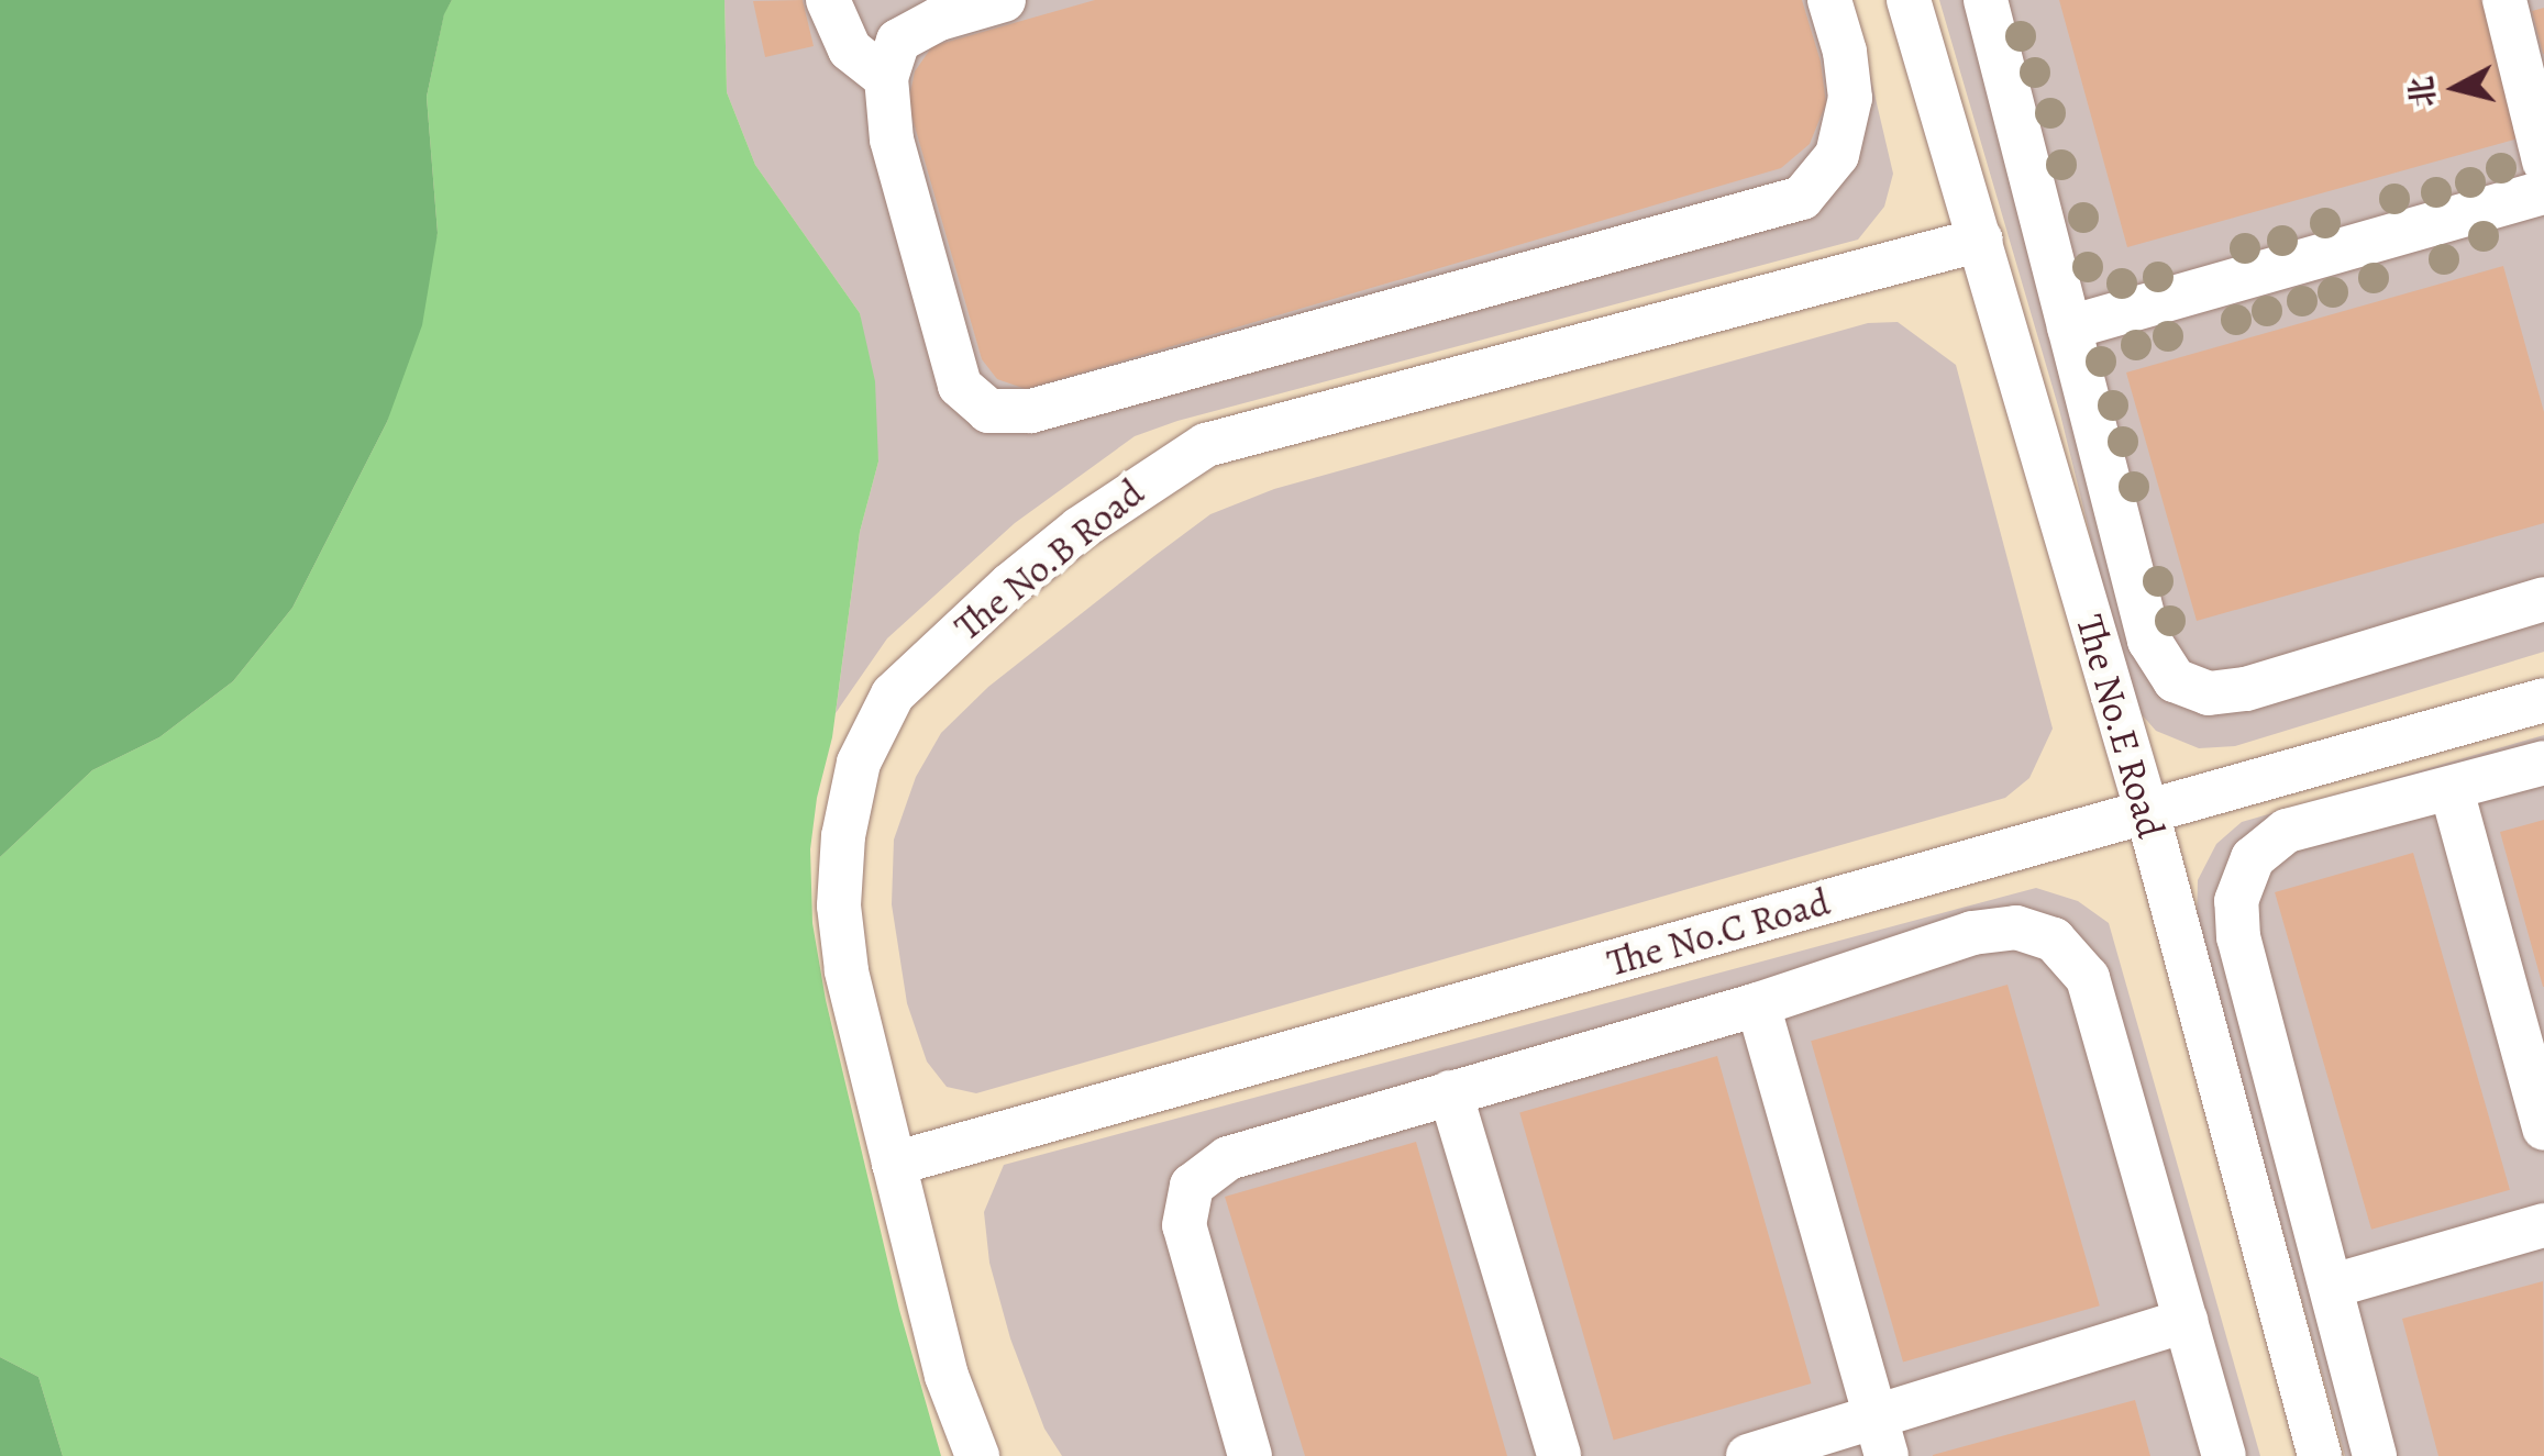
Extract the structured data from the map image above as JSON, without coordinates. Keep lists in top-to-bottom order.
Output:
{
  "streets": {
    "street": ["The No.B Road", "The No.E Road", "The No.C Road"]
  },
  "crossings": [
    ["The No.B Road", "The No.E Road"],
    ["The No.B Road", "The No.C Road"],
    ["The No.E Road", "The No.C Road"]
  ],
  "north": "left"
}
